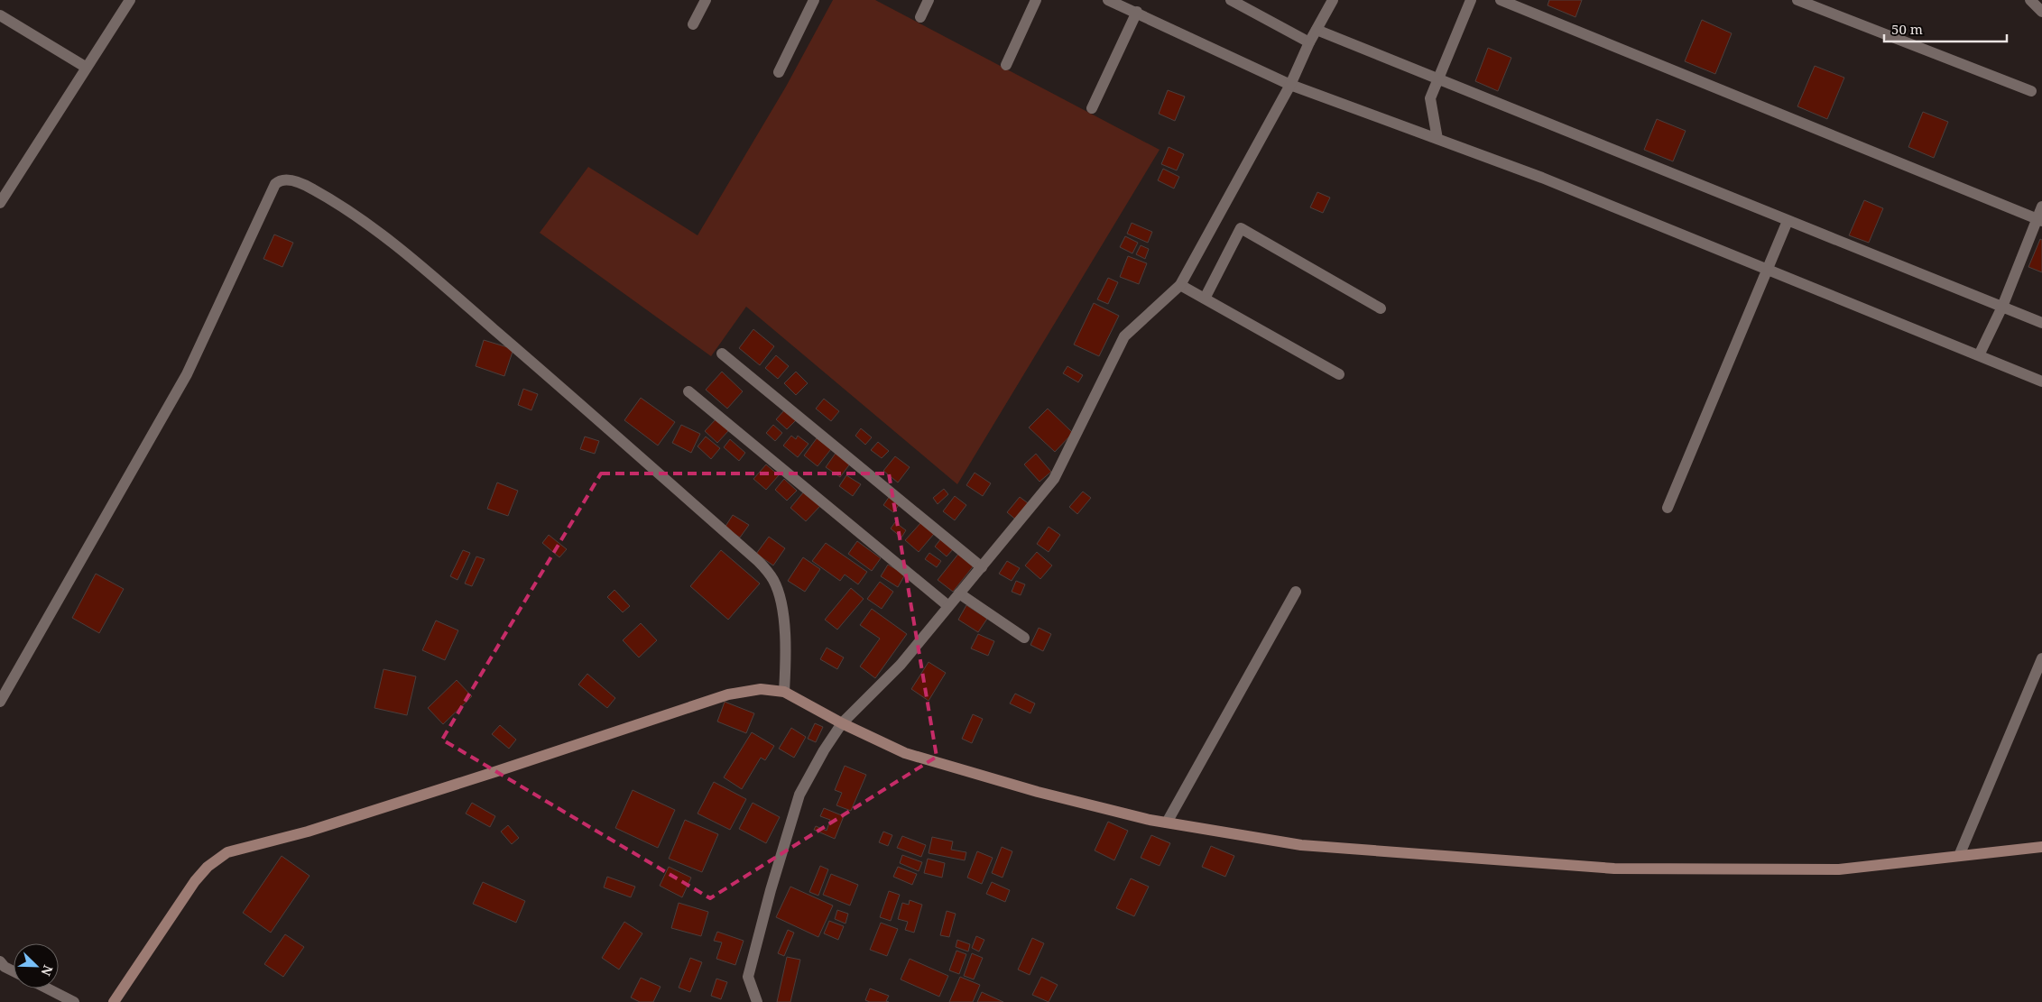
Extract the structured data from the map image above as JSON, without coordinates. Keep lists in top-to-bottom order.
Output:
{
  "scale_bar": "50 m",
  "north": "bottom right"
}
